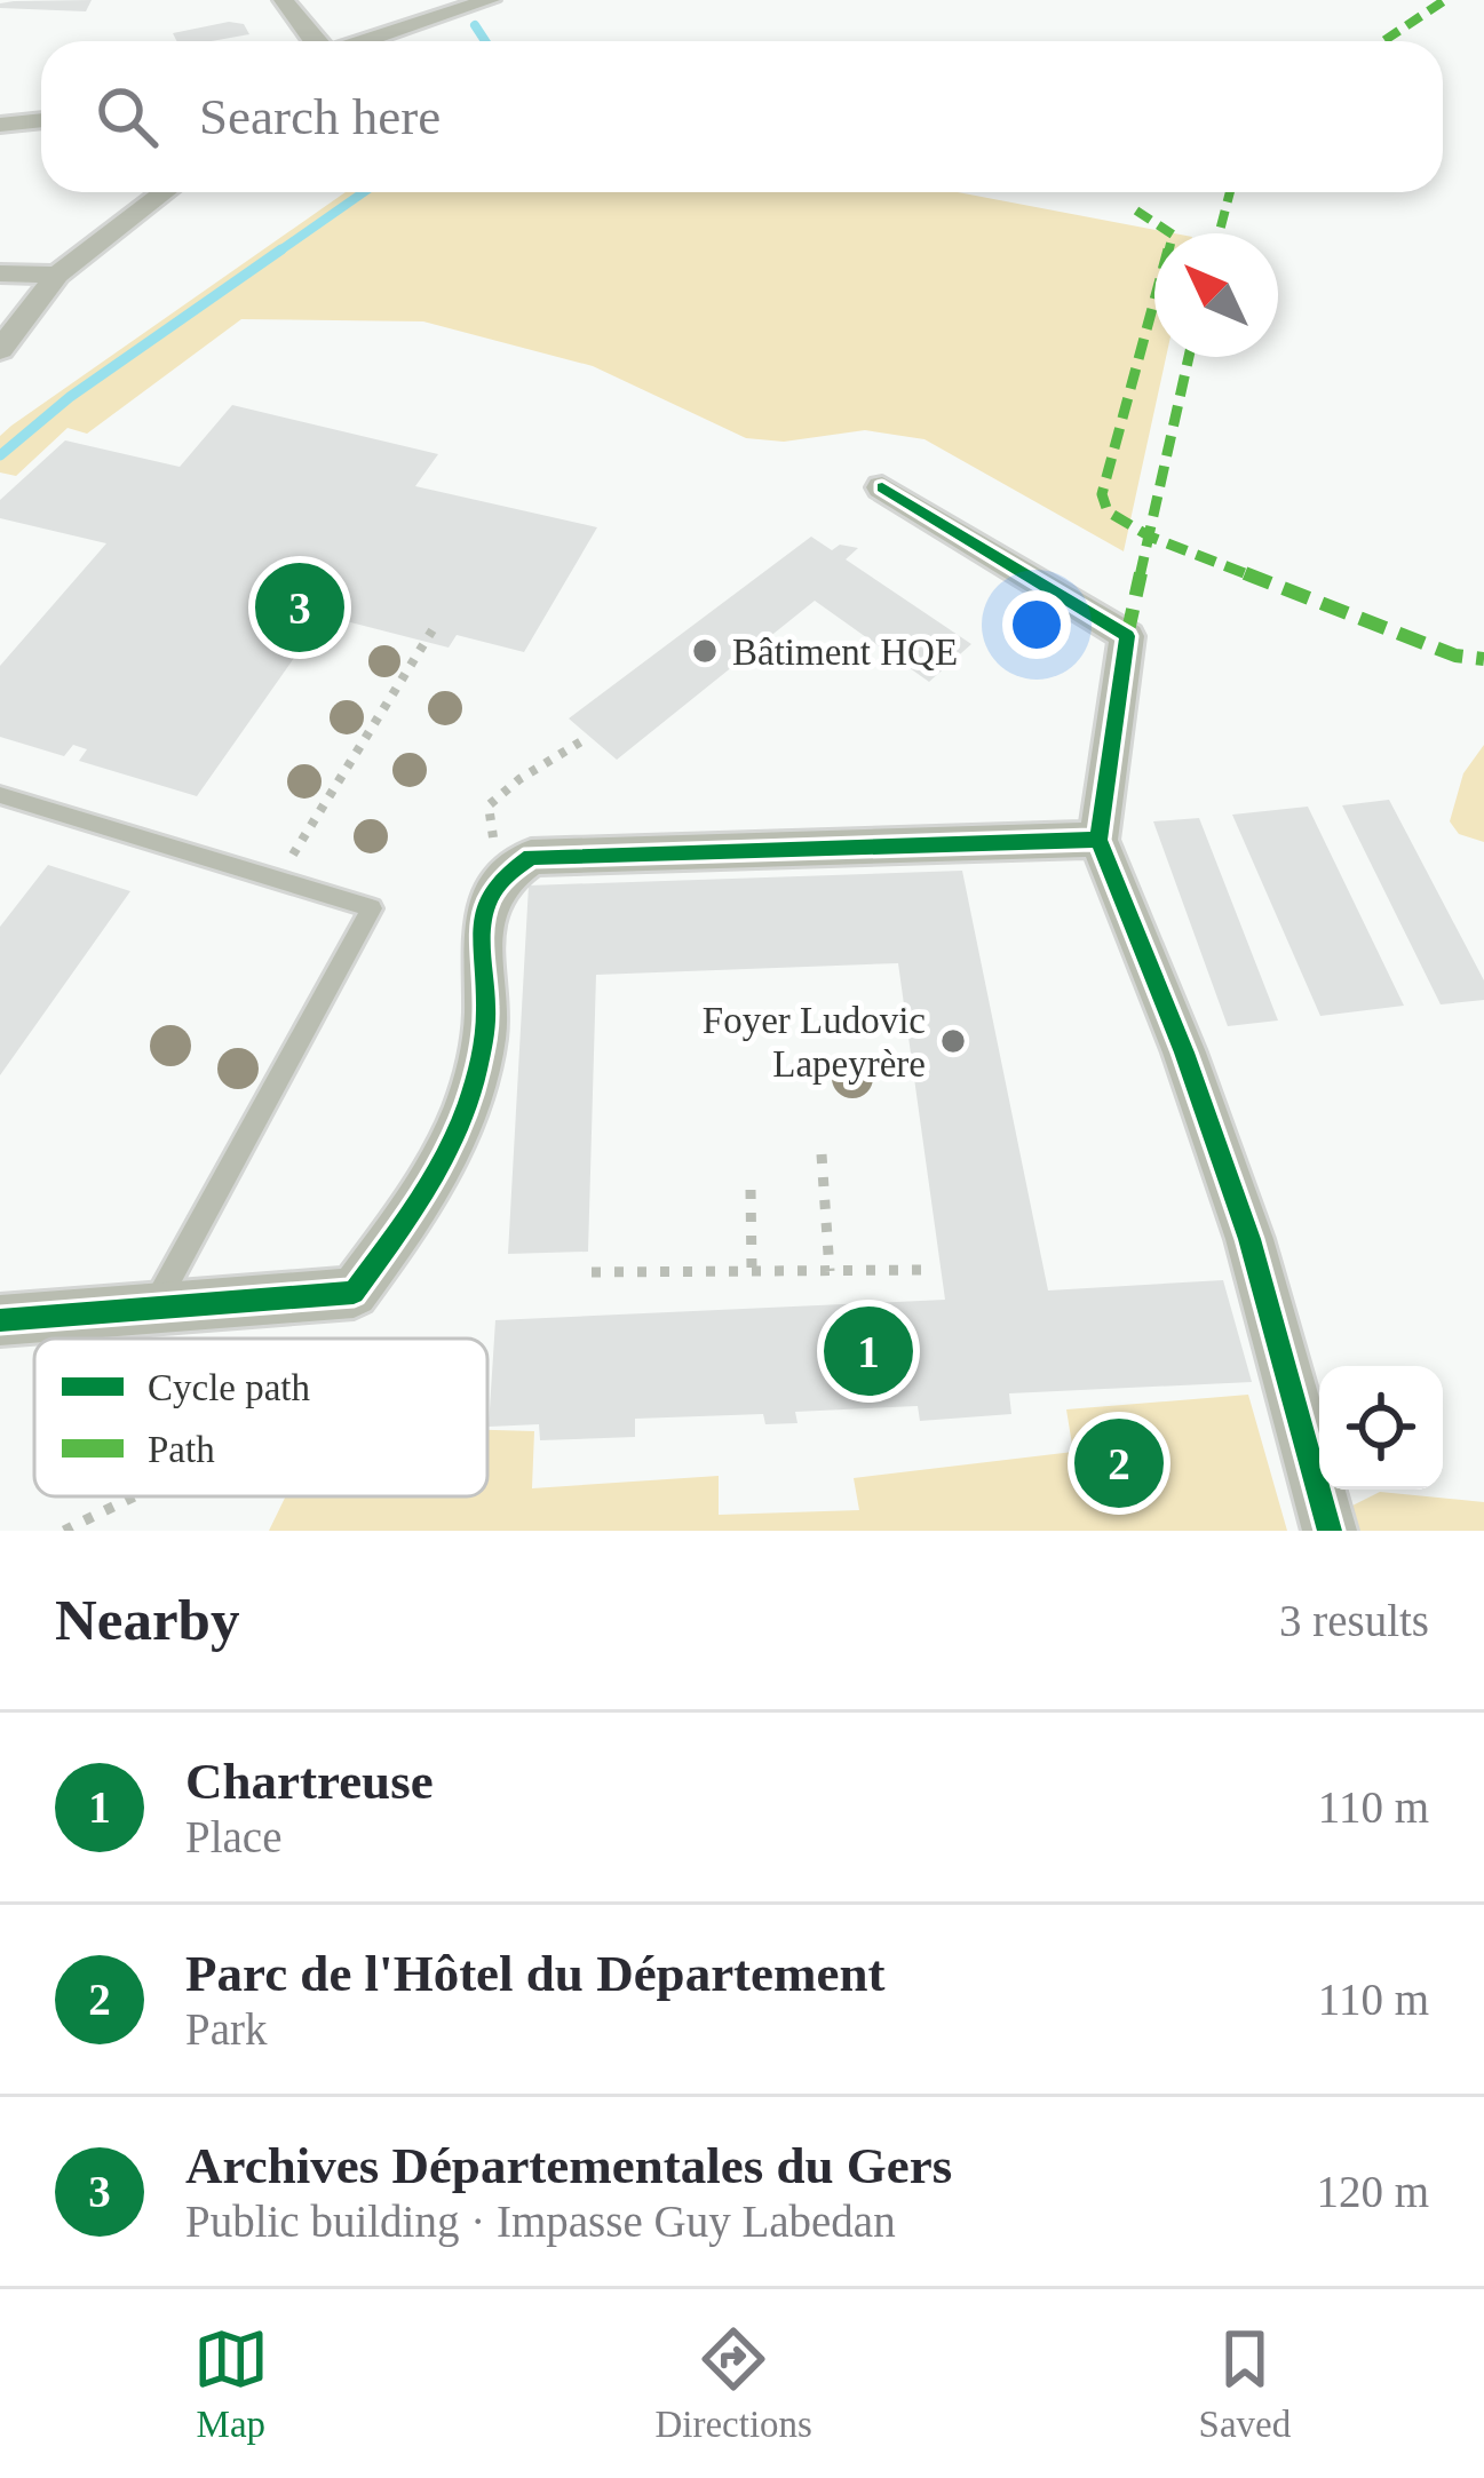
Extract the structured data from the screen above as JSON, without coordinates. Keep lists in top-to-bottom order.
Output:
{
  "places": ["Bâtiment HQE", "Foyer Ludovic Lapeyrère"],
  "legend": ["Cycle path", "Path"],
  "north": "top left",
  "page": {
    "search": "Search here",
    "pins": ["3", "1", "2"],
    "heading": ["Nearby", "3 results"],
    "list": [
      {
        "mark": "1",
        "name": "Chartreuse",
        "note": "Place",
        "value": "110 m"
      },
      {
        "mark": "2",
        "name": "Parc de l'Hôtel du Département",
        "note": "Park",
        "value": "110 m"
      },
      {
        "mark": "3",
        "name": "Archives Départementales du Gers",
        "note": "Public building · Impasse Guy Labedan",
        "value": "120 m"
      }
    ],
    "nav": ["Map", "Directions", "Saved"]
  }
}
